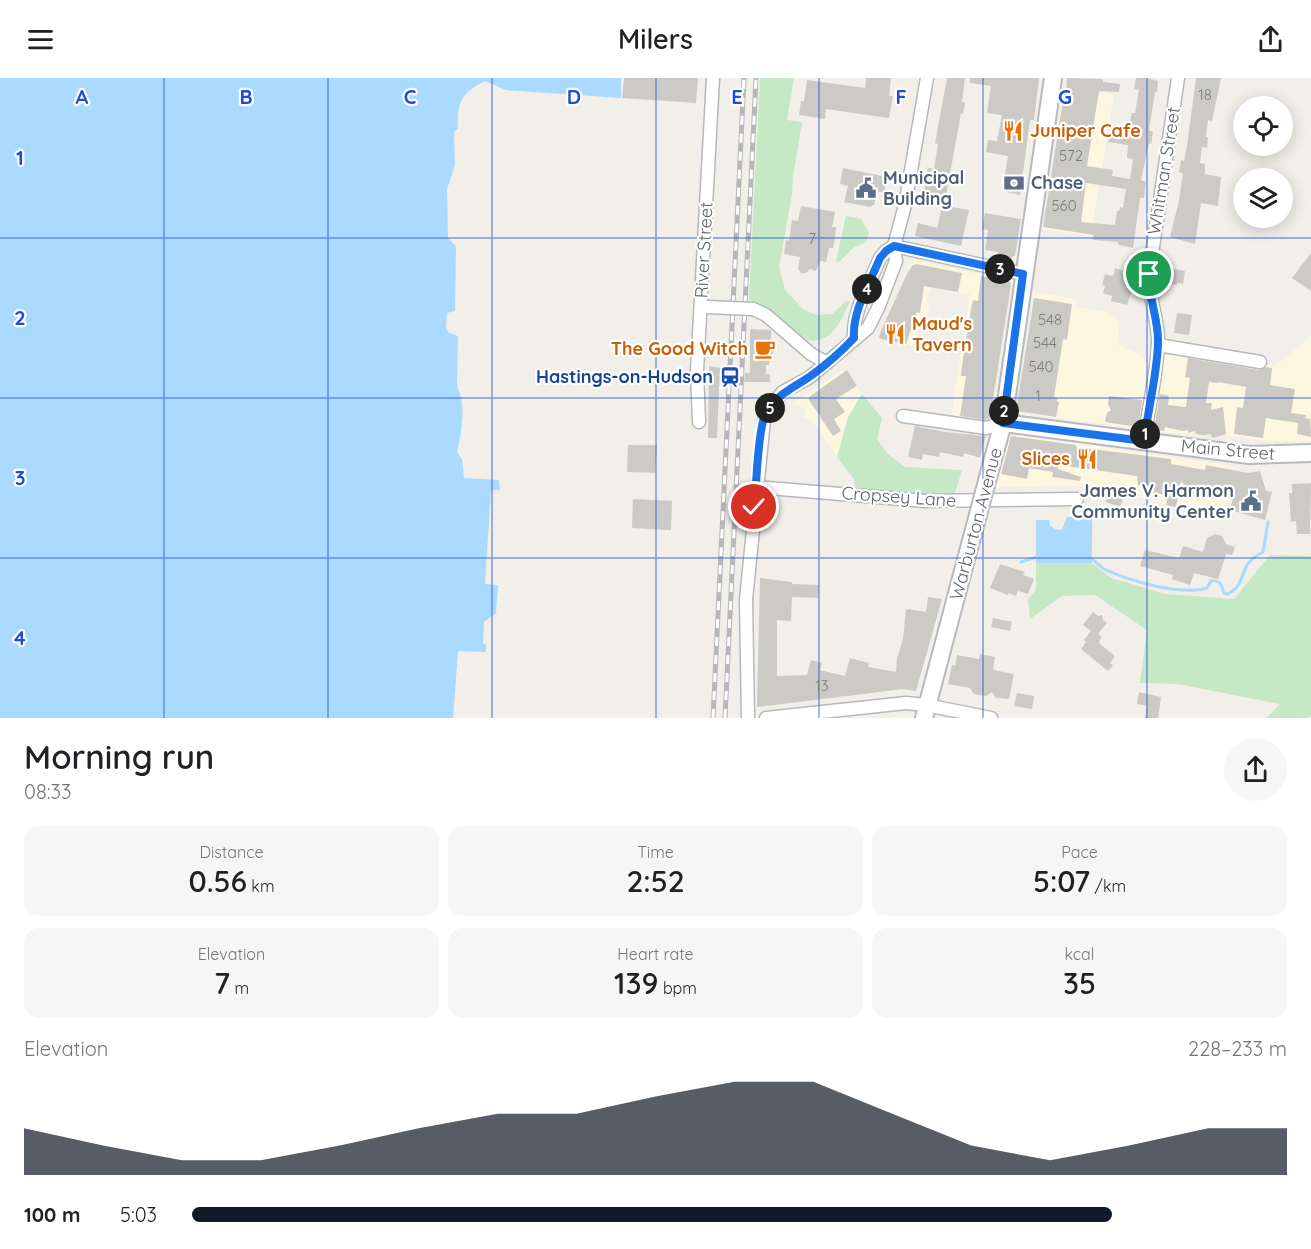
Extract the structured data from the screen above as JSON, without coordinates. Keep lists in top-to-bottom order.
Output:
{
  "streets": {
    "street": [
      "Whitman Street",
      "River Street",
      "Main Street",
      "Cropsey Lane",
      "Warburton Avenue"
    ]
  },
  "crossings": [
    ["Whitman Street", "Main Street"],
    ["Main Street", "Warburton Avenue"]
  ],
  "places": {
    "restaurant": ["Juniper Cafe", "Maud's Tavern", "Slices"],
    "bank": ["Chase"],
    "public building": ["Municipal Building", "James V. Harmon Community Center"],
    "cafe": ["The Good Witch"],
    "station": ["Hastings-on-Hudson"]
  },
  "house_numbers": [
    "18",
    "572",
    "560",
    "7",
    "548",
    "544",
    "540",
    "1",
    "13"
  ],
  "page": {
    "header": "Milers",
    "pins": [
      "3",
      "4",
      "5",
      "2",
      "1"
    ],
    "heading": ["Morning run", "08:33"],
    "stats": [
      ["Distance", "0.56 km"],
      ["Time", "2:52"],
      ["Pace", "5:07 /km"],
      ["Elevation", "7 m"],
      ["Heart rate", "139 bpm"],
      ["kcal", "35"]
    ],
    "chart": ["Elevation", "228–233 m"],
    "list": [
      {
        "name": "100 m",
        "note": "5:03"
      }
    ]
  },
  "grid": {
    "columns": [
      "A",
      "B",
      "C",
      "D",
      "E",
      "F",
      "G"
    ],
    "rows": [
      "1",
      "2",
      "3",
      "4"
    ]
  }
}
